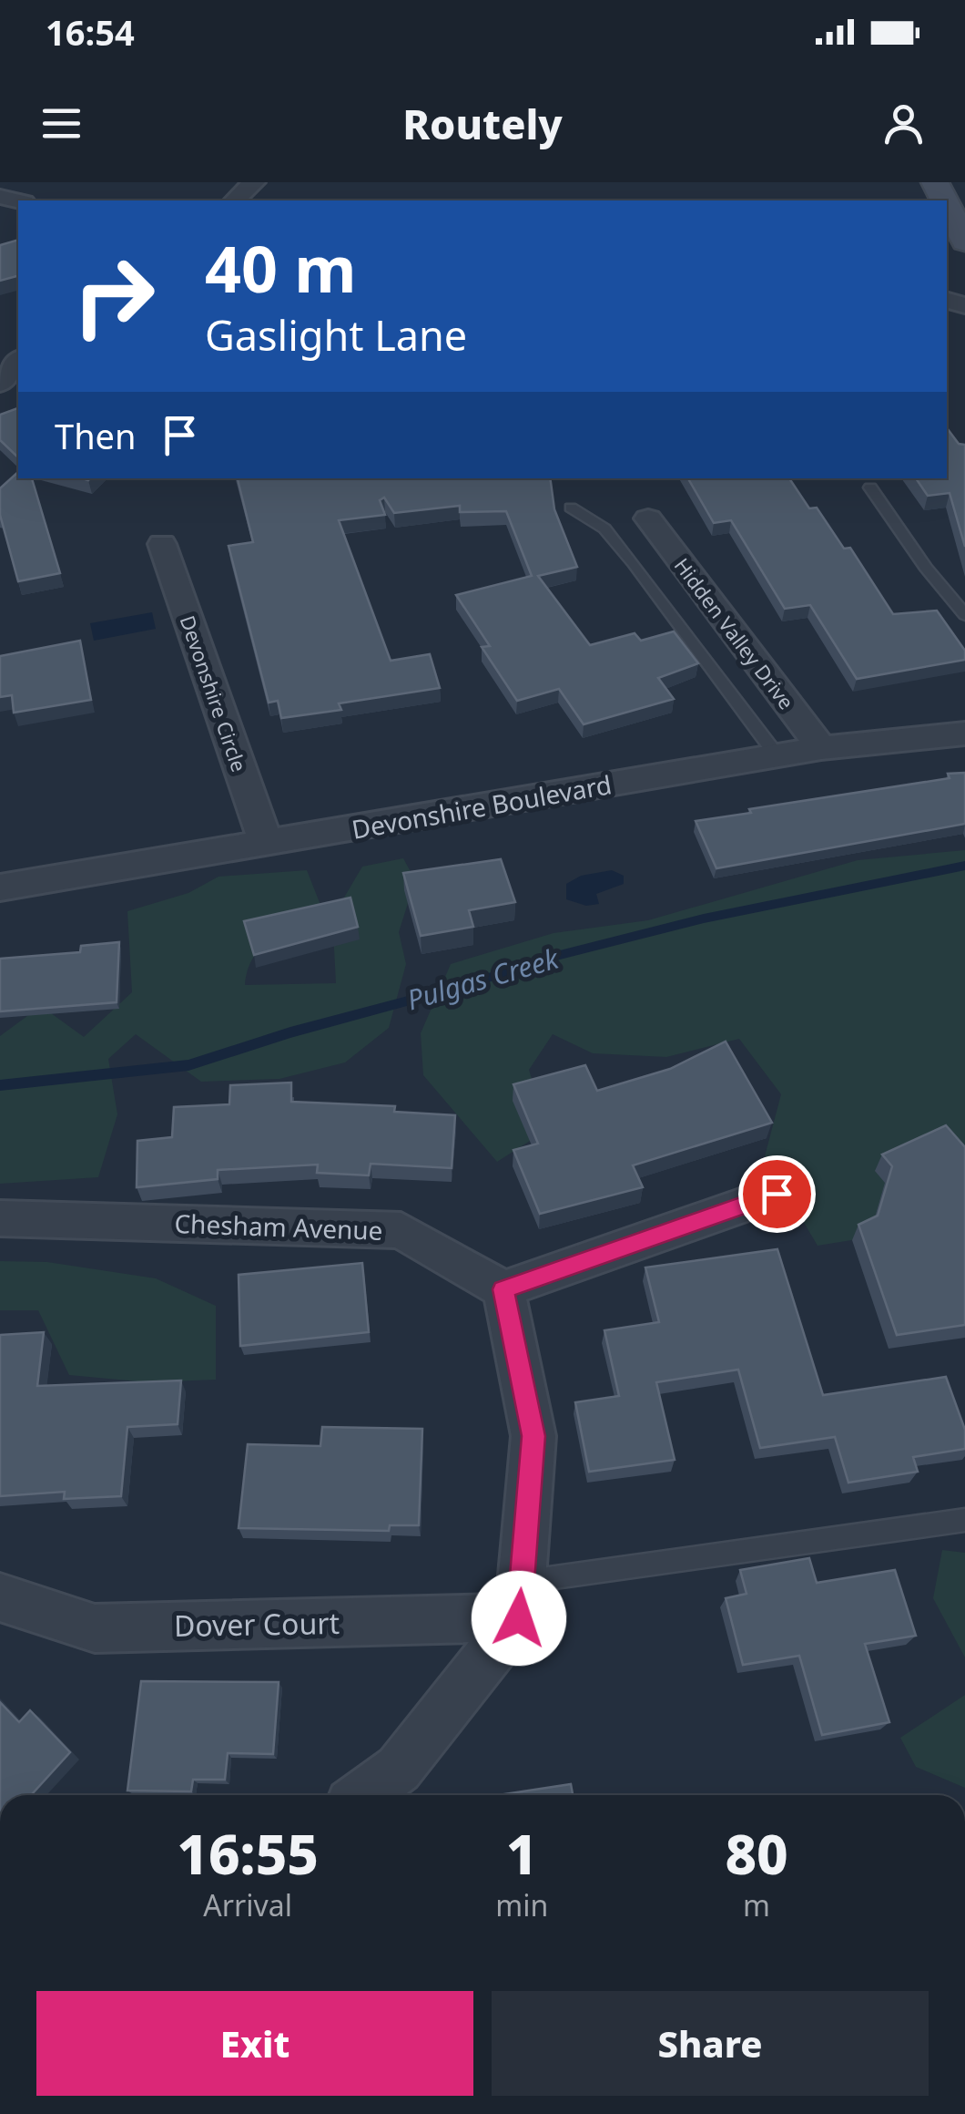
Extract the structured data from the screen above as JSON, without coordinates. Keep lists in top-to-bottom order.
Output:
{
  "streets": {
    "street": [
      "Hidden Valley Drive",
      "Devonshire Circle",
      "Devonshire Boulevard",
      "Chesham Avenue",
      "Dover Court"
    ]
  },
  "crossings": [
    ["Hidden Valley Drive", "Devonshire Boulevard"],
    ["Devonshire Circle", "Devonshire Boulevard"]
  ],
  "water": ["Pulgas Creek"],
  "page": {
    "status": "16:54",
    "header": "Routely",
    "turn": ["40 m", "Gaslight Lane"],
    "then": "Then",
    "eta": [
      "16:55",
      "Arrival",
      "1",
      "min",
      "80",
      "m"
    ],
    "buttons": ["Exit", "Share"]
  }
}
